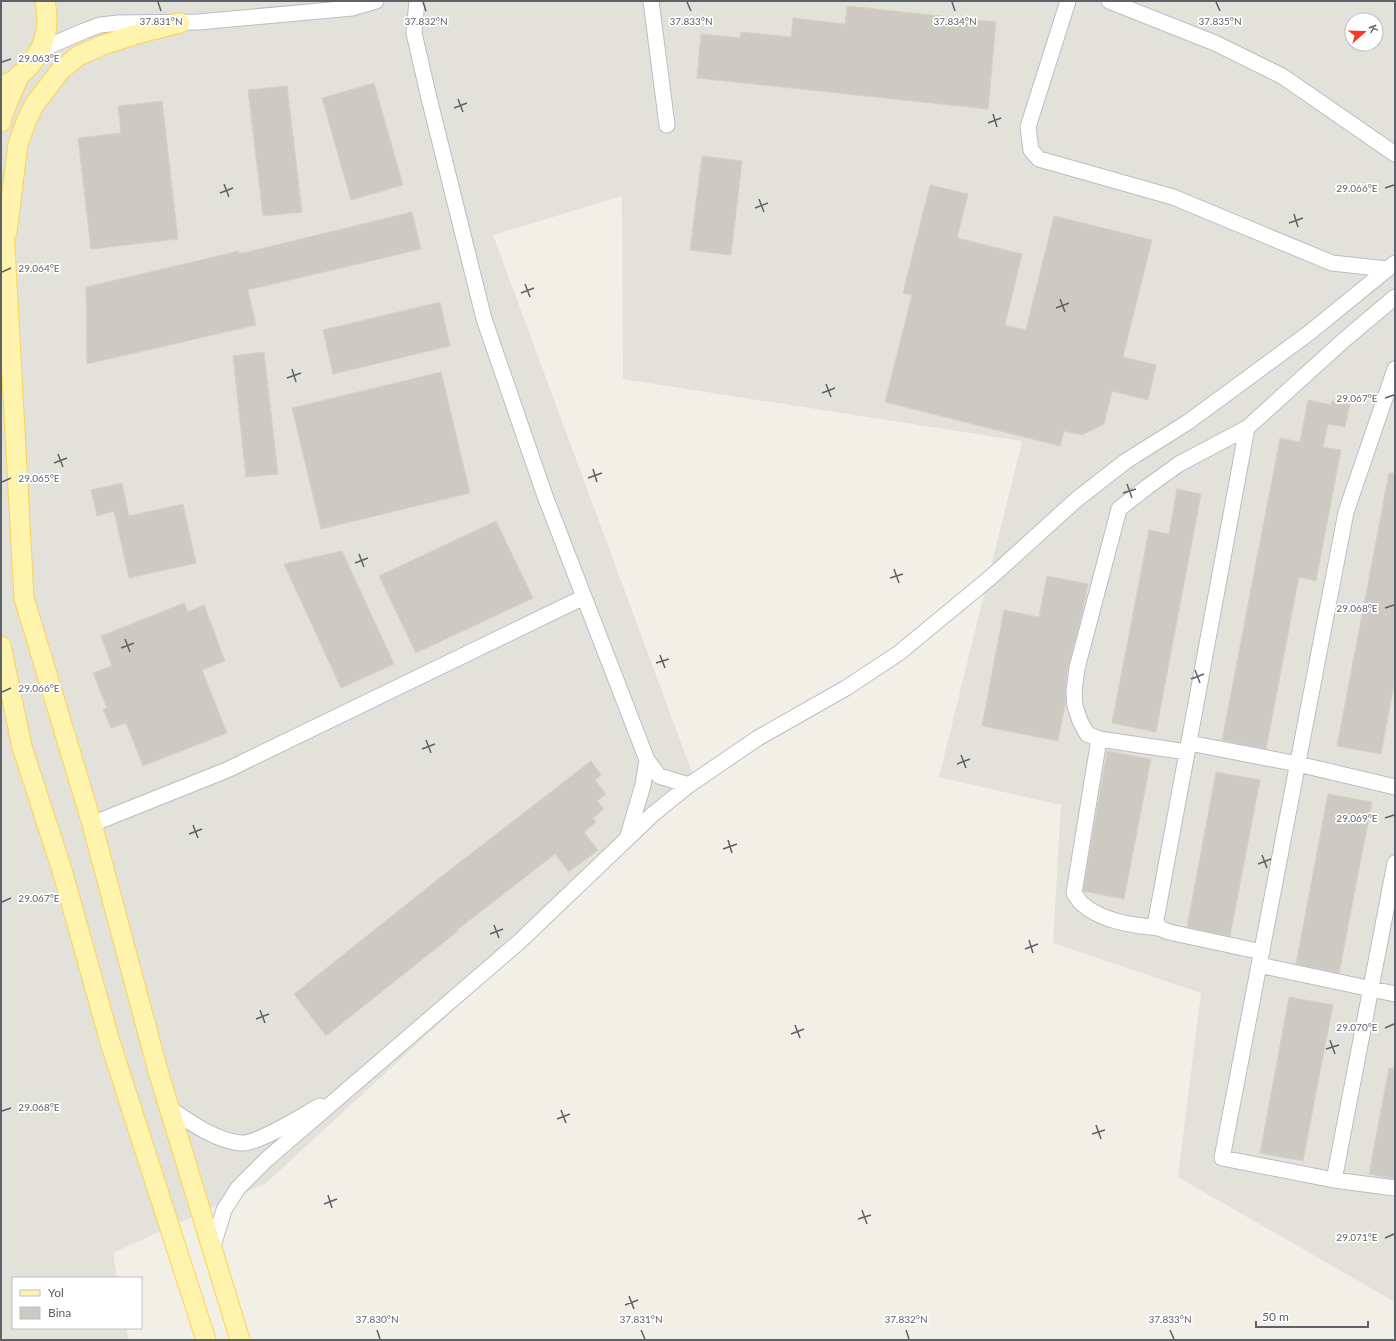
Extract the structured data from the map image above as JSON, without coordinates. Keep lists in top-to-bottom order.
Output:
{
  "legend": ["Yol", "Bina"],
  "scale_bar": "50 m",
  "north": "right",
  "coordinates": [
    "37.831°N",
    "37.832°N",
    "37.833°N",
    "37.834°N",
    "37.835°N",
    "29.063°E",
    "29.066°E",
    "29.064°E",
    "29.067°E",
    "29.065°E",
    "29.068°E",
    "29.069°E",
    "29.070°E",
    "29.071°E",
    "37.830°N"
  ]
}
